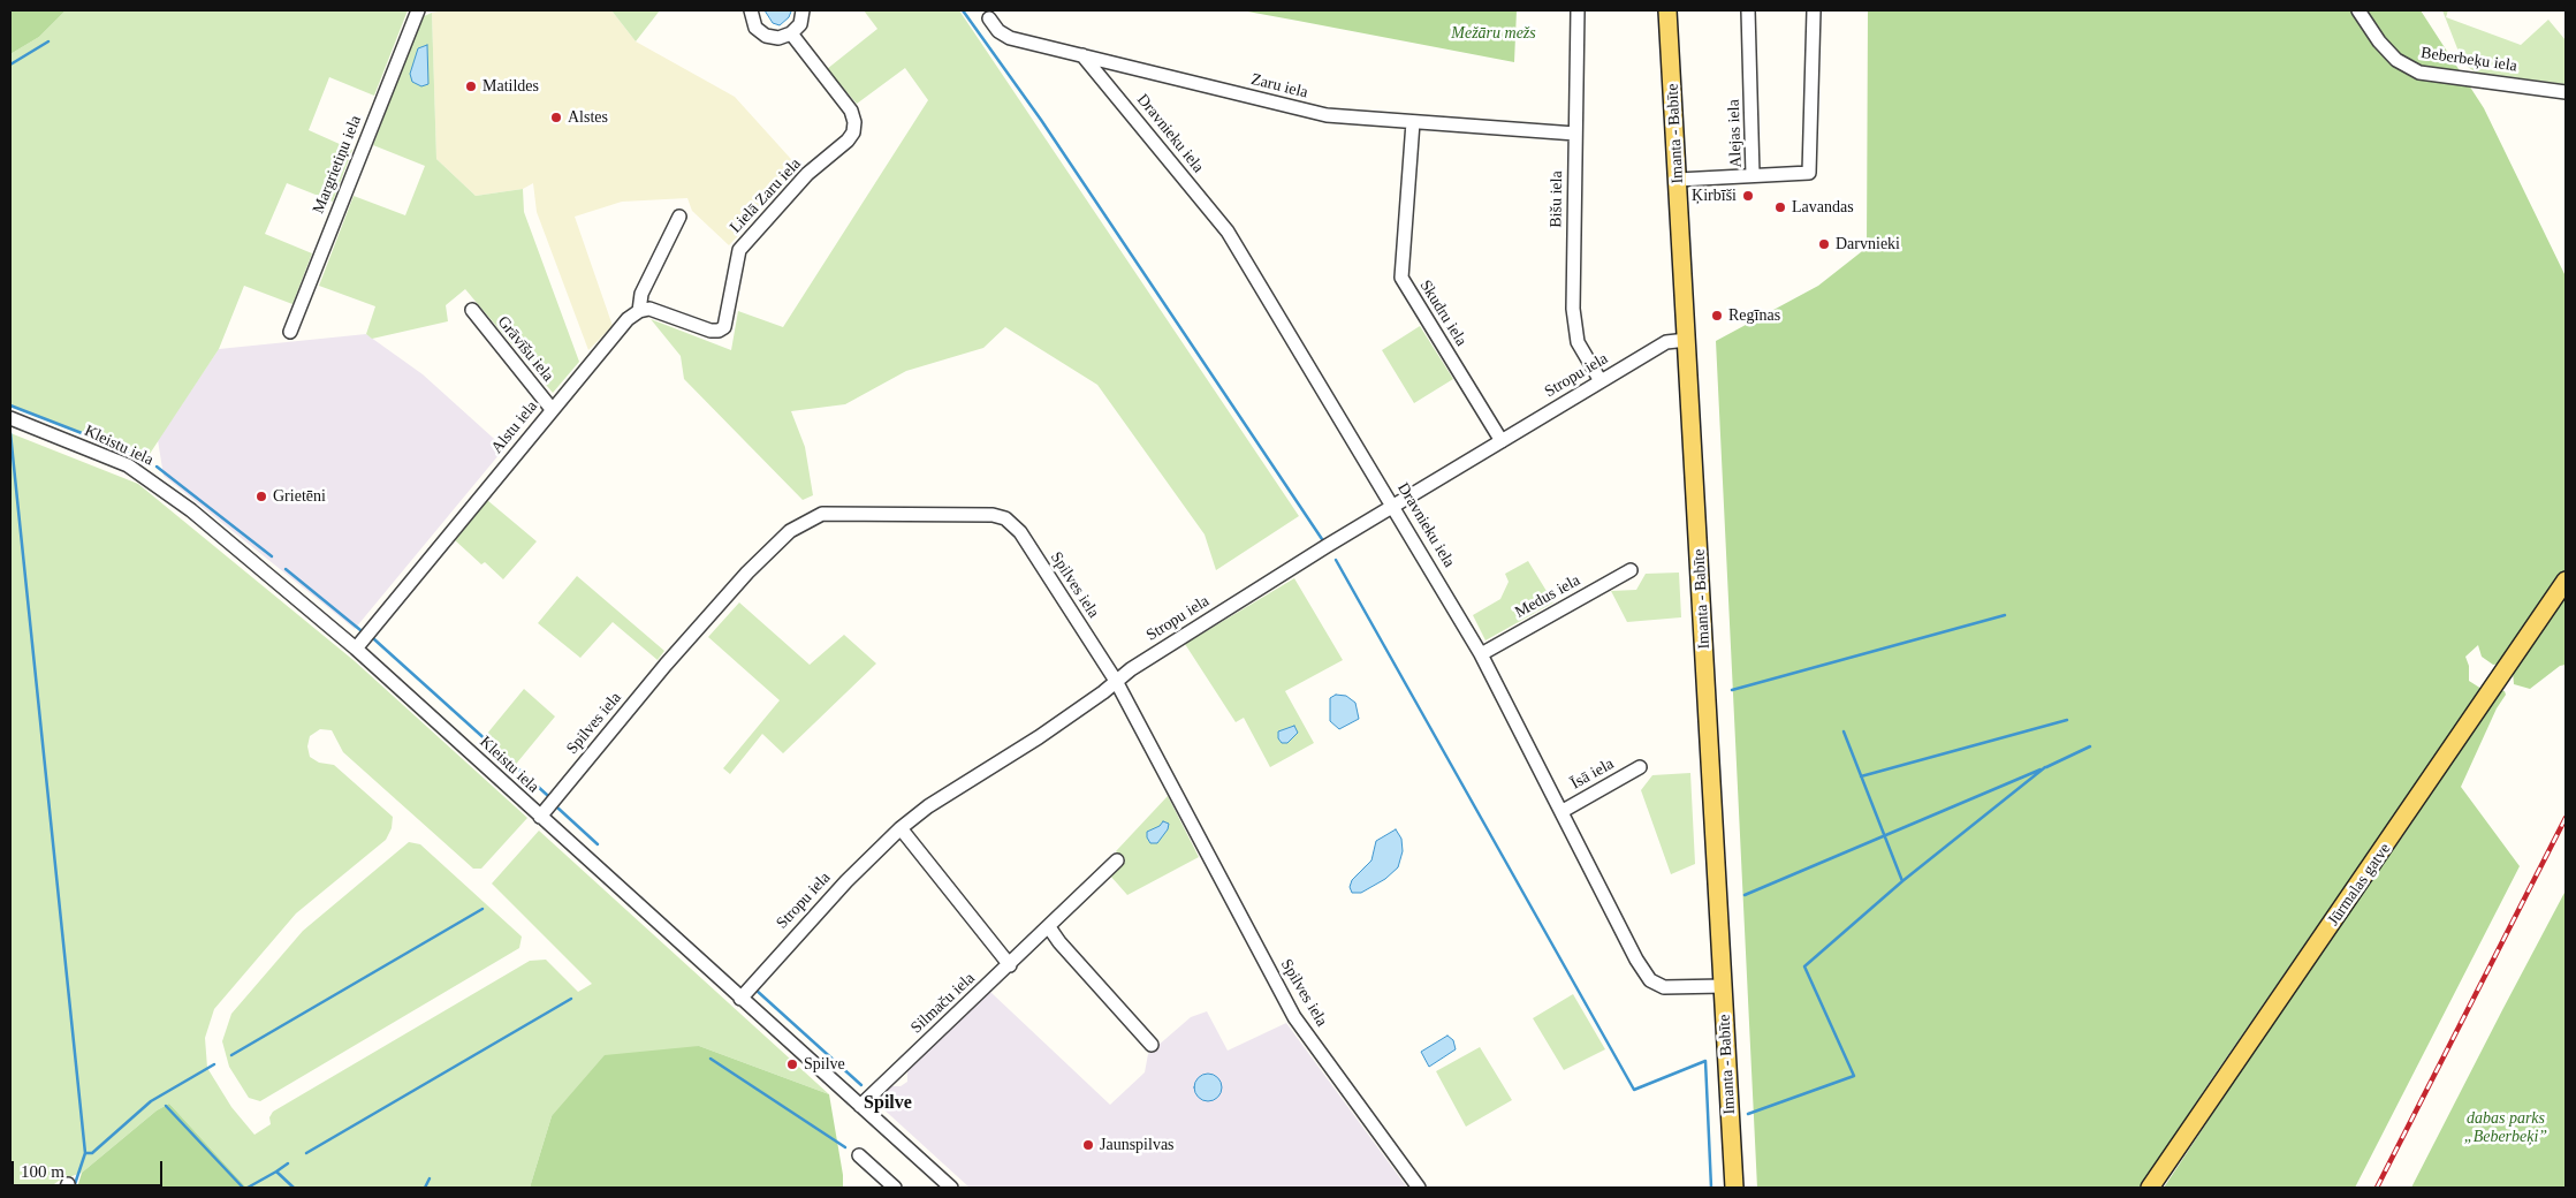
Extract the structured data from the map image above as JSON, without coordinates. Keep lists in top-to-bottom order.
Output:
{
  "streets": {
    "main road": ["Imanta - Babīte", "Jūrmalas gatve"],
    "street": [
      "Beberbeķu iela",
      "Zaru iela",
      "Dravnieku iela",
      "Alejas iela",
      "Margrietiņu iela",
      "Lielā Zaru iela",
      "Bišu iela",
      "Skudru iela",
      "Grāvīšu iela",
      "Stropu iela",
      "Alstu iela",
      "Kleistu iela",
      "Spilves iela",
      "Medus iela",
      "Īsā iela",
      "Silmaču iela"
    ]
  },
  "crossings": [
    ["Zaru iela", "Dravnieku iela"],
    ["Zaru iela", "Bišu iela"],
    ["Zaru iela", "Skudru iela"],
    ["Dravnieku iela", "Imanta - Babīte"],
    ["Dravnieku iela", "Stropu iela"],
    ["Dravnieku iela", "Medus iela"],
    ["Dravnieku iela", "Īsā iela"],
    ["Imanta - Babīte", "Stropu iela"],
    ["Lielā Zaru iela", "Alstu iela"],
    ["Bišu iela", "Stropu iela"],
    ["Skudru iela", "Stropu iela"],
    ["Grāvīšu iela", "Alstu iela"],
    ["Stropu iela", "Kleistu iela"],
    ["Stropu iela", "Spilves iela"],
    ["Alstu iela", "Kleistu iela"],
    ["Kleistu iela", "Spilves iela"],
    ["Kleistu iela", "Silmaču iela"]
  ],
  "districts": ["Spilve"],
  "parks": ["Mežāru mežs", "dabas parks „Beberbeķi”"],
  "places": [
    "Matildes",
    "Alstes",
    "Ķirbīši",
    "Lavandas",
    "Darvnieki",
    "Regīnas",
    "Grietēni",
    "Spilve",
    "Jaunspilvas"
  ],
  "scale_bar": "100 m"
}
